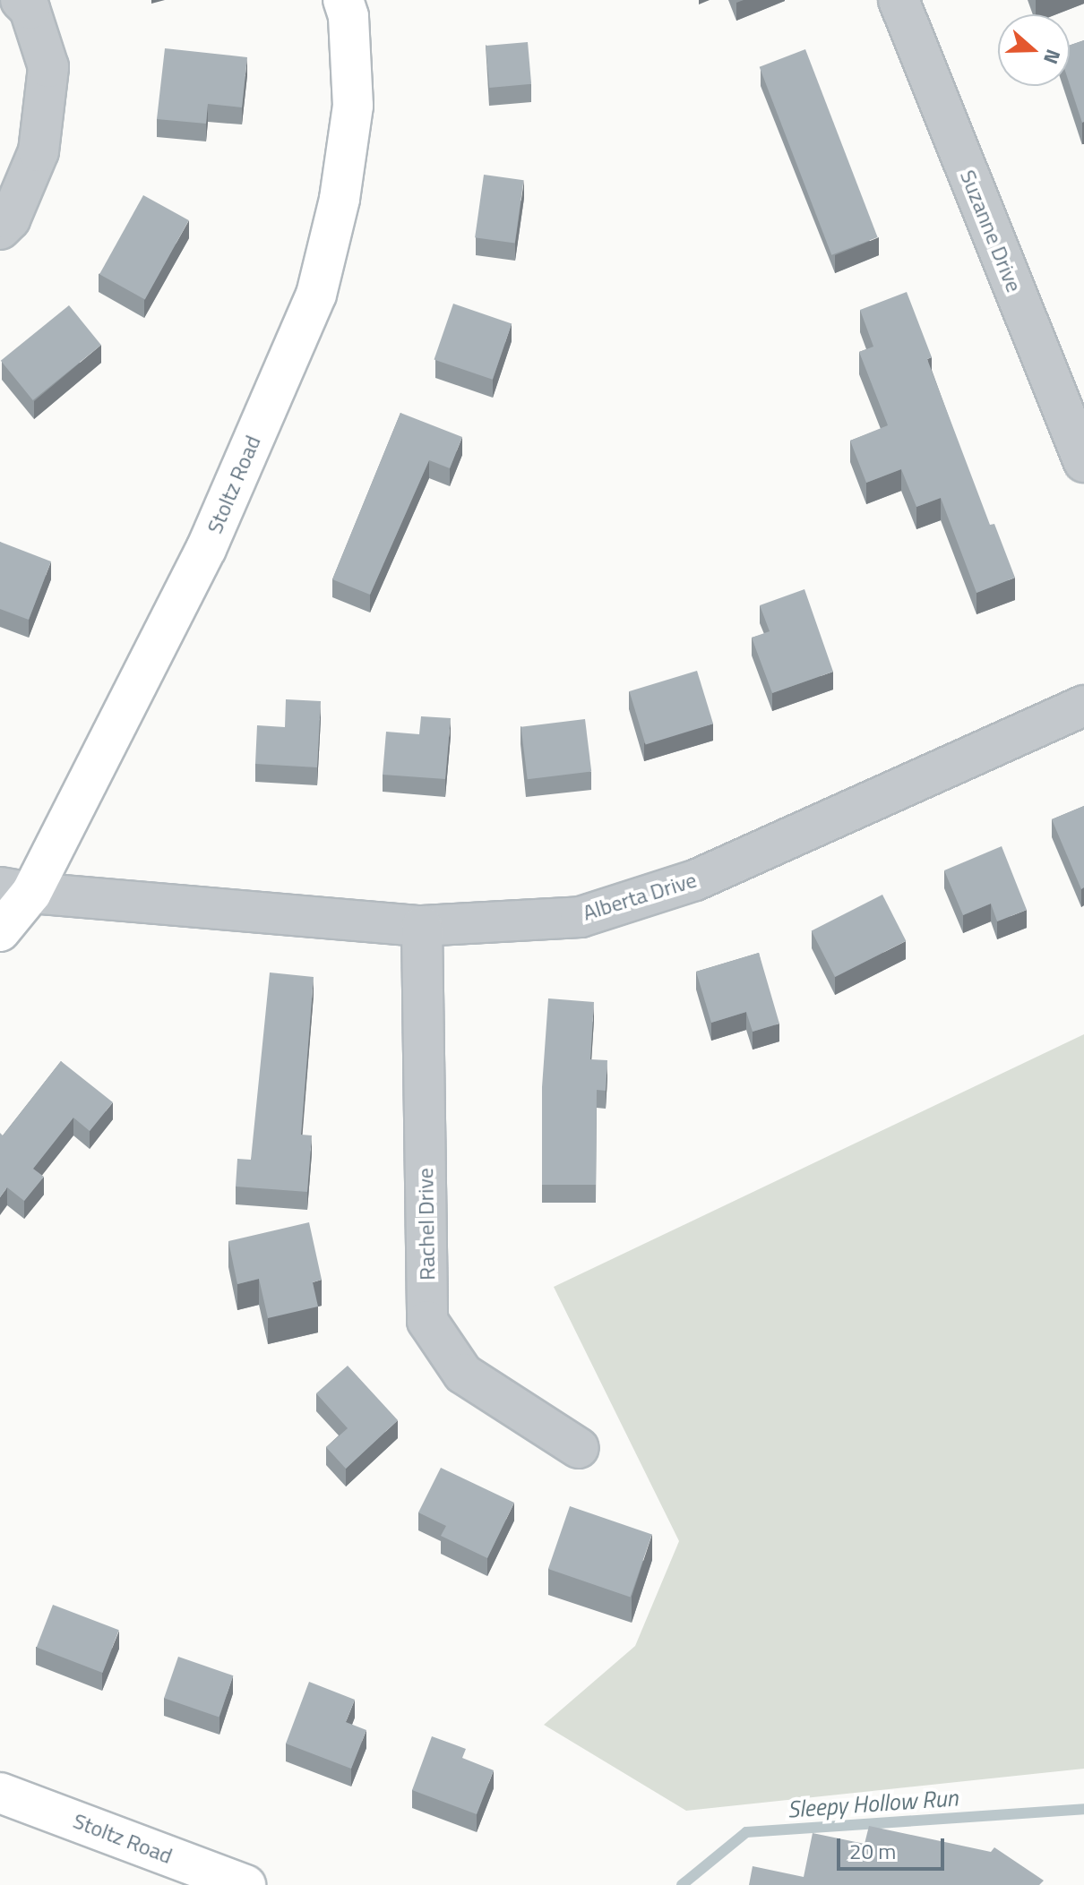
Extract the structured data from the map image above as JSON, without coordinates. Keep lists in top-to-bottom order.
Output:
{
  "streets": {
    "street": [
      "Suzanne Drive",
      "Stoltz Road",
      "Alberta Drive",
      "Rachel Drive"
    ]
  },
  "crossings": [
    ["Stoltz Road", "Alberta Drive"],
    ["Alberta Drive", "Rachel Drive"]
  ],
  "water": ["Sleepy Hollow Run"],
  "scale_bar": "20 m",
  "north": "right"
}
